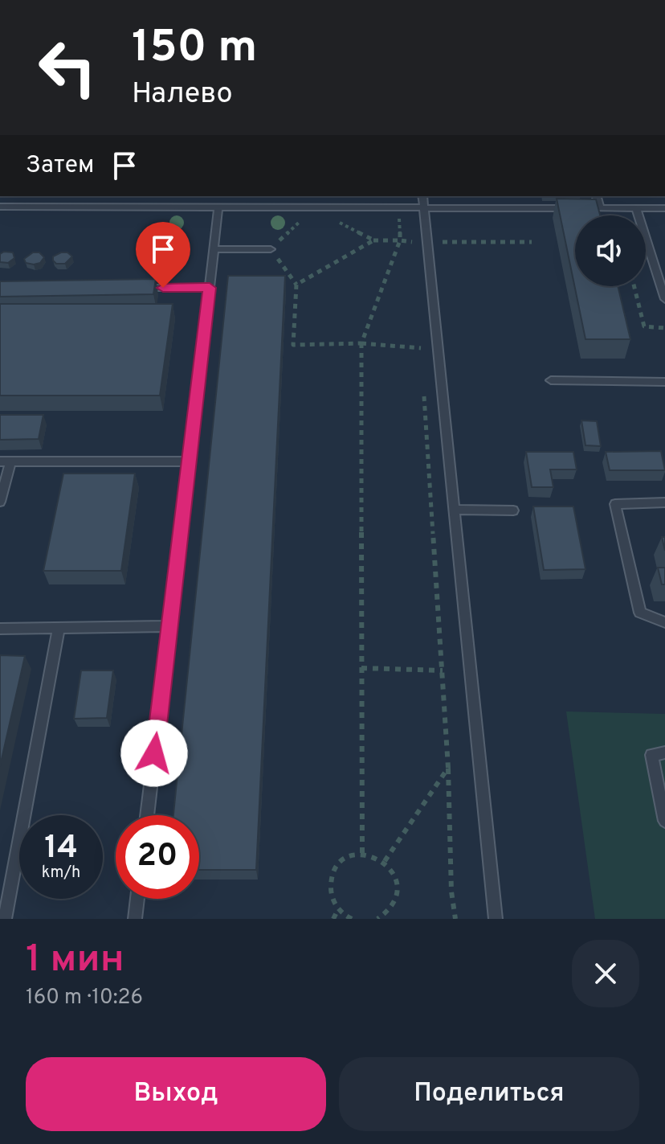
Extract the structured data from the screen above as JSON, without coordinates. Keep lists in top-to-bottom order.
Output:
{
  "page": {
    "turn": ["150 m", "Налево"],
    "then": "Затем",
    "speed": "14 km/h",
    "limit": "20",
    "heading": ["1 мин", "160 m · 10:26"],
    "buttons": ["Выход", "Поделиться"]
  }
}
